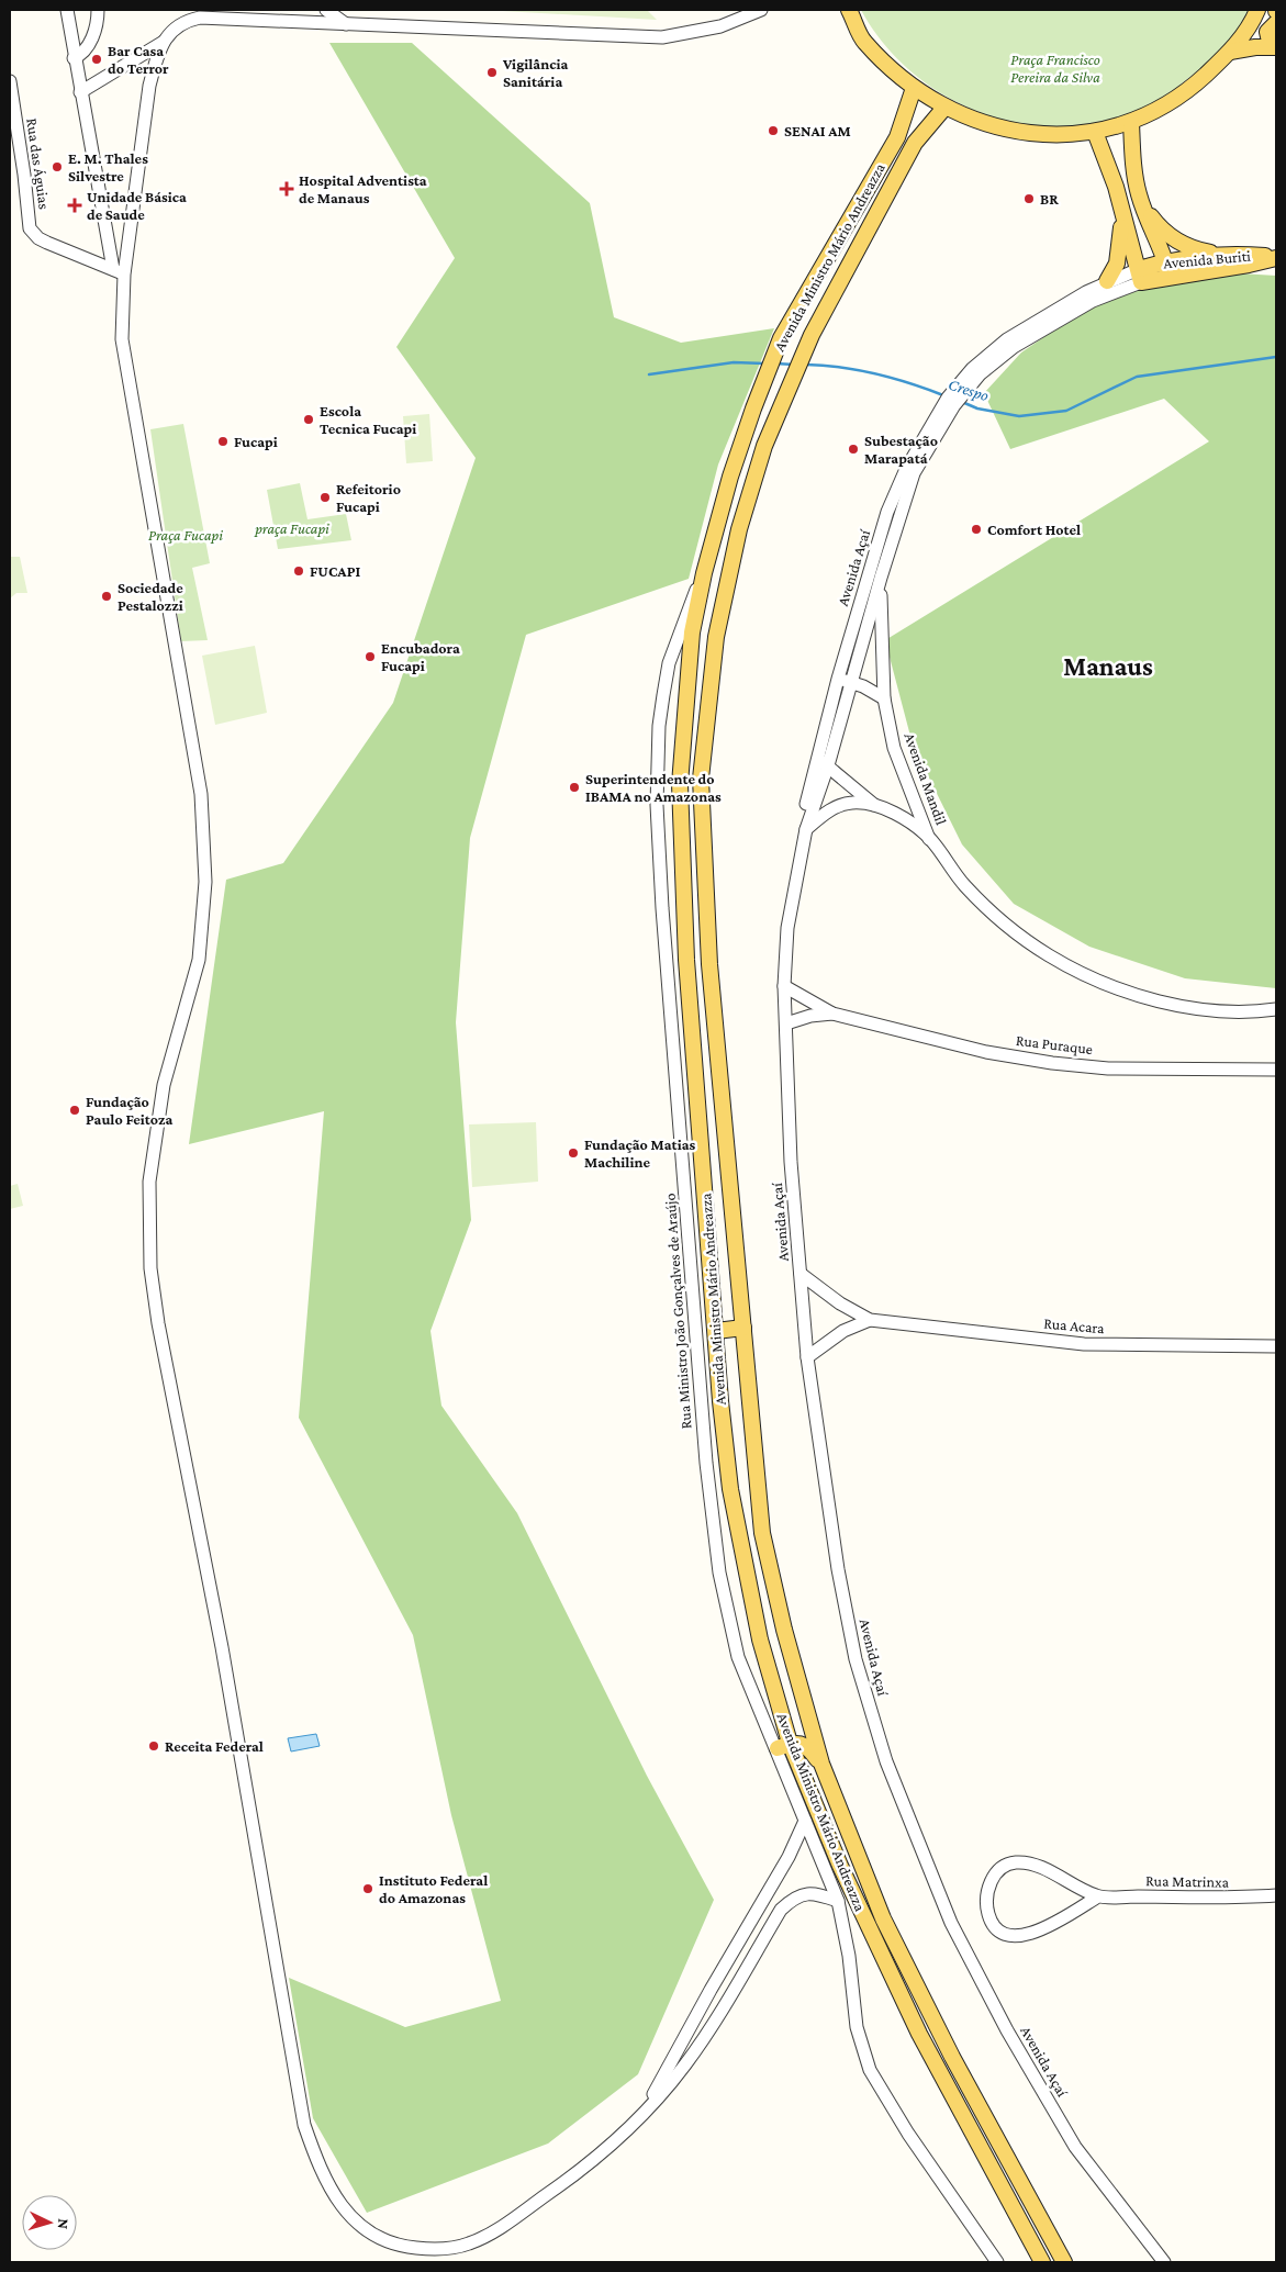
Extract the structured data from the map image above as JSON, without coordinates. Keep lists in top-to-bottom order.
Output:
{
  "streets": {
    "main road": ["Avenida Ministro Mário Andreazza", "Avenida Buriti"],
    "street": [
      "Rua das Águias",
      "Avenida Açaí",
      "Avenida Mandil",
      "Rua Puraque",
      "Rua Ministro João Gonçalves de Araújo",
      "Rua Acara",
      "Rua Matrinxa"
    ]
  },
  "crossings": [
    ["Avenida Ministro Mário Andreazza", "Rua Ministro João Gonçalves de Araújo"],
    ["Avenida Buriti", "Avenida Açaí"],
    ["Avenida Açaí", "Avenida Mandil"],
    ["Avenida Açaí", "Rua Puraque"],
    ["Avenida Açaí", "Rua Acara"]
  ],
  "districts": ["Manaus"],
  "water": ["Crespo"],
  "parks": ["Praça Francisco Pereira da Silva", "praça Fucapi", "Praça Fucapi"],
  "places": {
    "other": [
      "Bar Casa do Terror",
      "Vigilância Sanitária",
      "SENAI AM",
      "E. M. Thales Silvestre",
      "BR",
      "Escola Tecnica Fucapi",
      "Fucapi",
      "Subestação Marapatá",
      "Refeitorio Fucapi",
      "Comfort Hotel",
      "FUCAPI",
      "Sociedade Pestalozzi",
      "Encubadora Fucapi",
      "Superintendente do IBAMA no Amazonas",
      "Fundação Paulo Feitoza",
      "Fundação Matias Machiline",
      "Receita Federal",
      "Instituto Federal do Amazonas"
    ],
    "health": ["Hospital Adventista de Manaus", "Unidade Básica de Saude"]
  },
  "north": "right"
}
